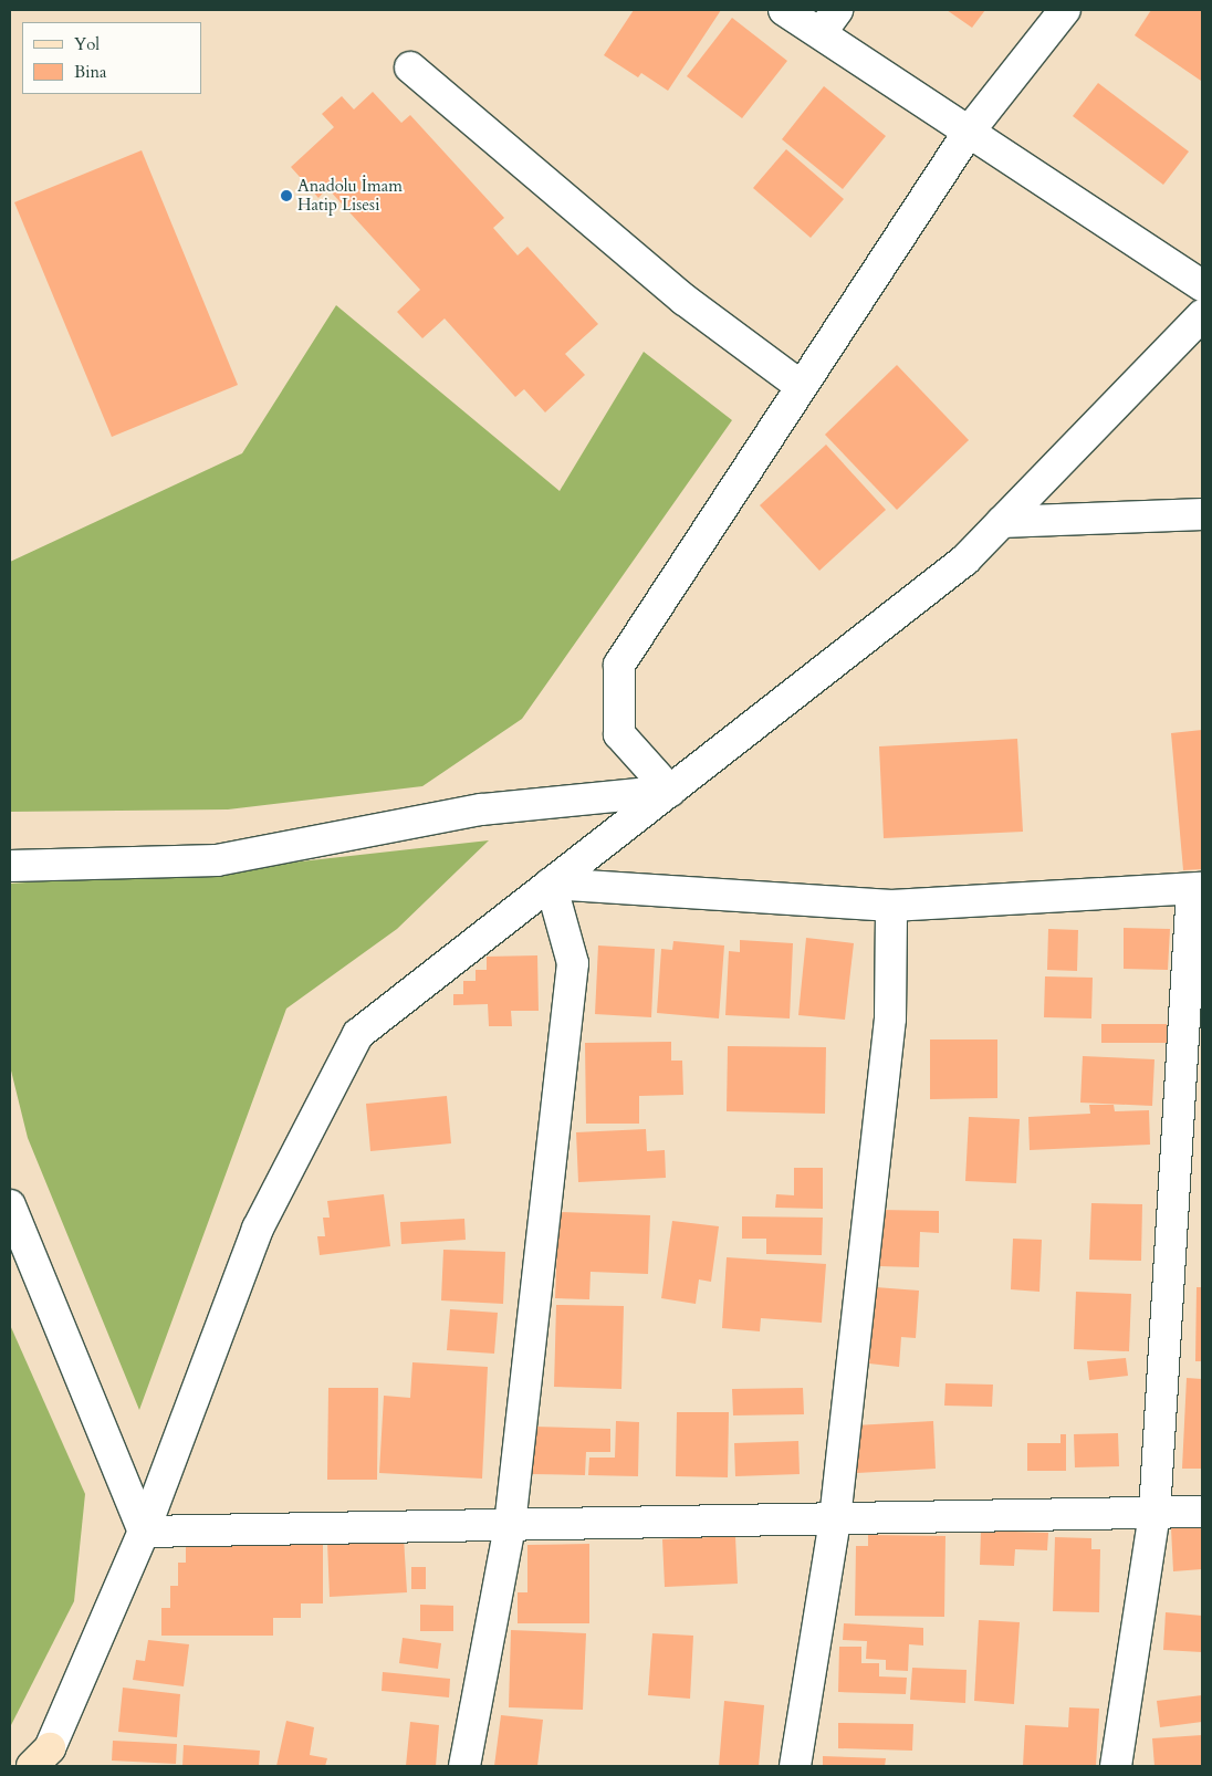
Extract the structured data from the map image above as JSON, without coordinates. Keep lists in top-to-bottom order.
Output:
{
  "places": ["Anadolu İmam Hatip Lisesi"],
  "legend": ["Yol", "Bina"]
}
